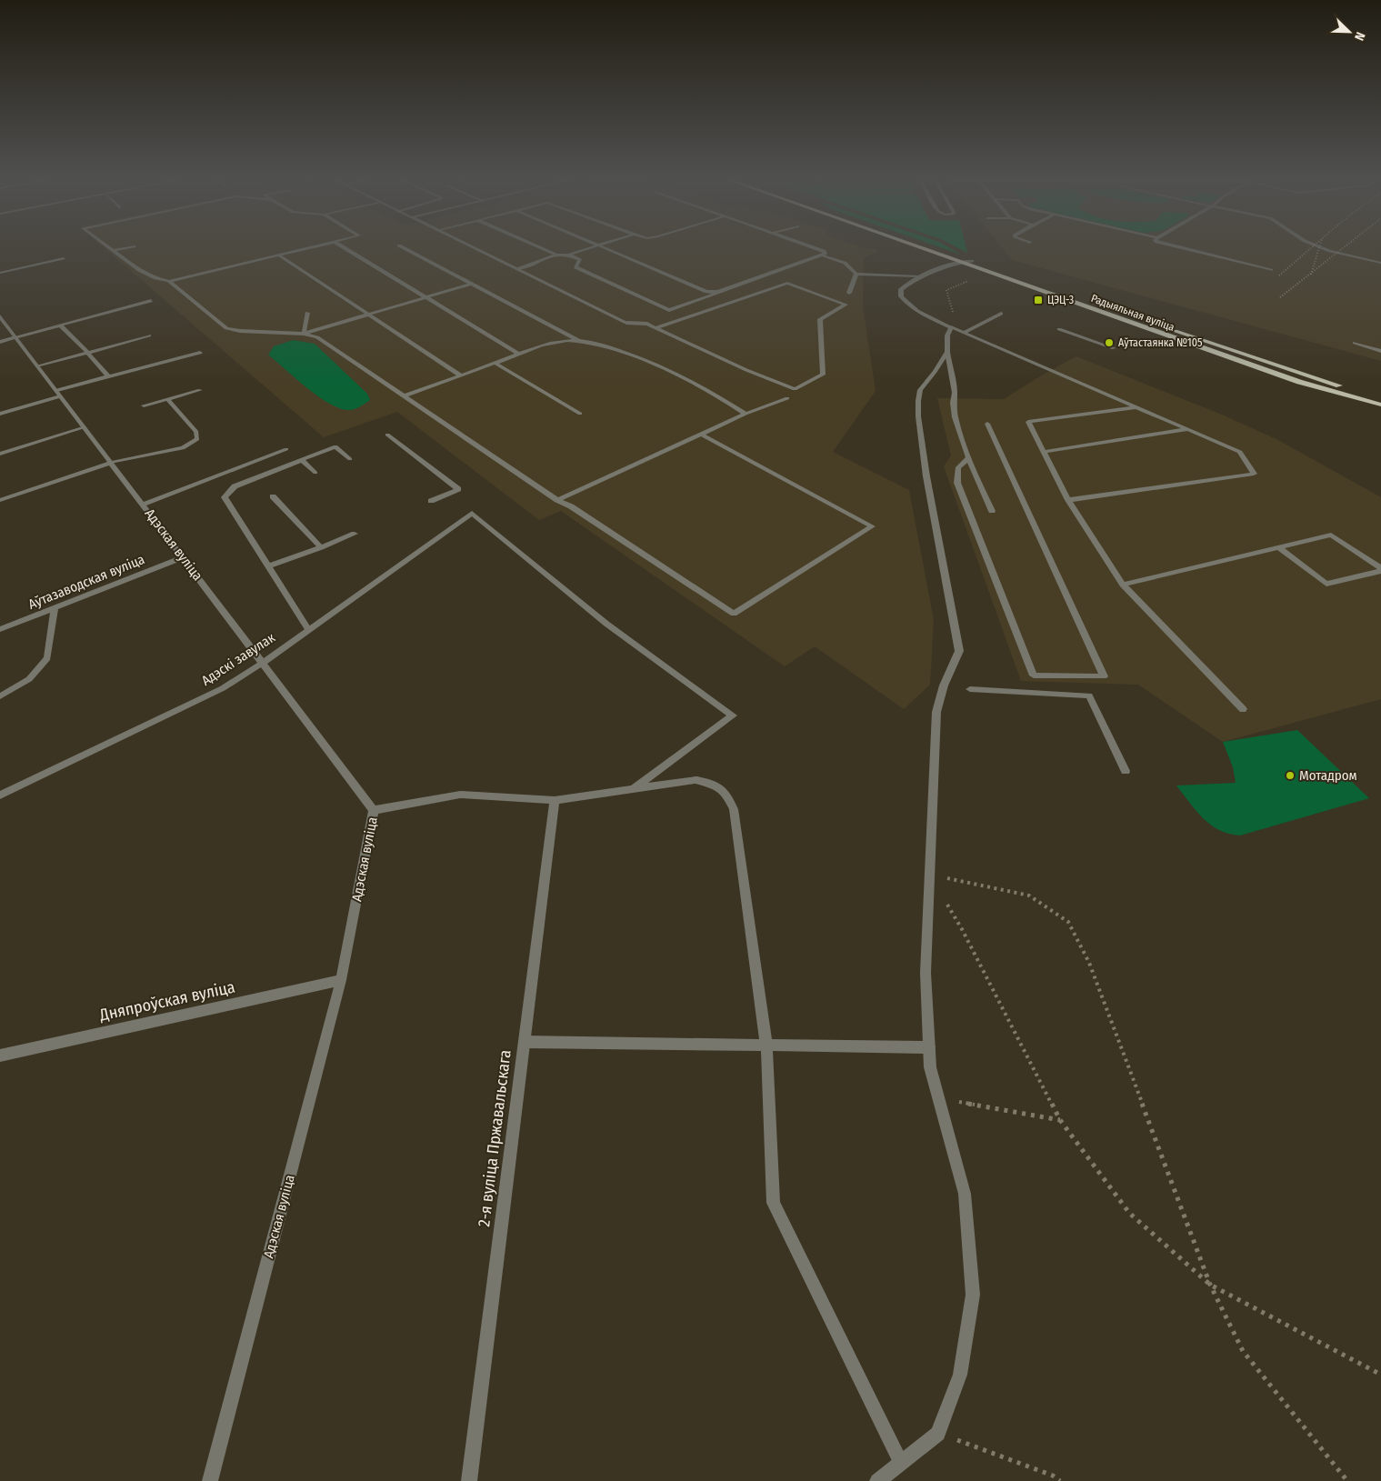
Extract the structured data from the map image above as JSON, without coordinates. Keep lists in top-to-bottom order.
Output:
{
  "streets": {
    "main road": ["Радыяльная вуліца"],
    "street": [
      "Адэская вуліца",
      "Аўтазаводская вуліца",
      "Адэскі завулак",
      "Дняпроўская вуліца",
      "2-я вуліца Пржавальскага"
    ]
  },
  "crossings": [
    ["Адэская вуліца", "Аўтазаводская вуліца"],
    ["Адэская вуліца", "Адэскі завулак"],
    ["Адэская вуліца", "Дняпроўская вуліца"]
  ],
  "places": {
    "transit": ["ЦЭЦ-3"],
    "other": ["Аўтастаянка №105", "Мотадром"]
  },
  "north": "bottom right"
}
